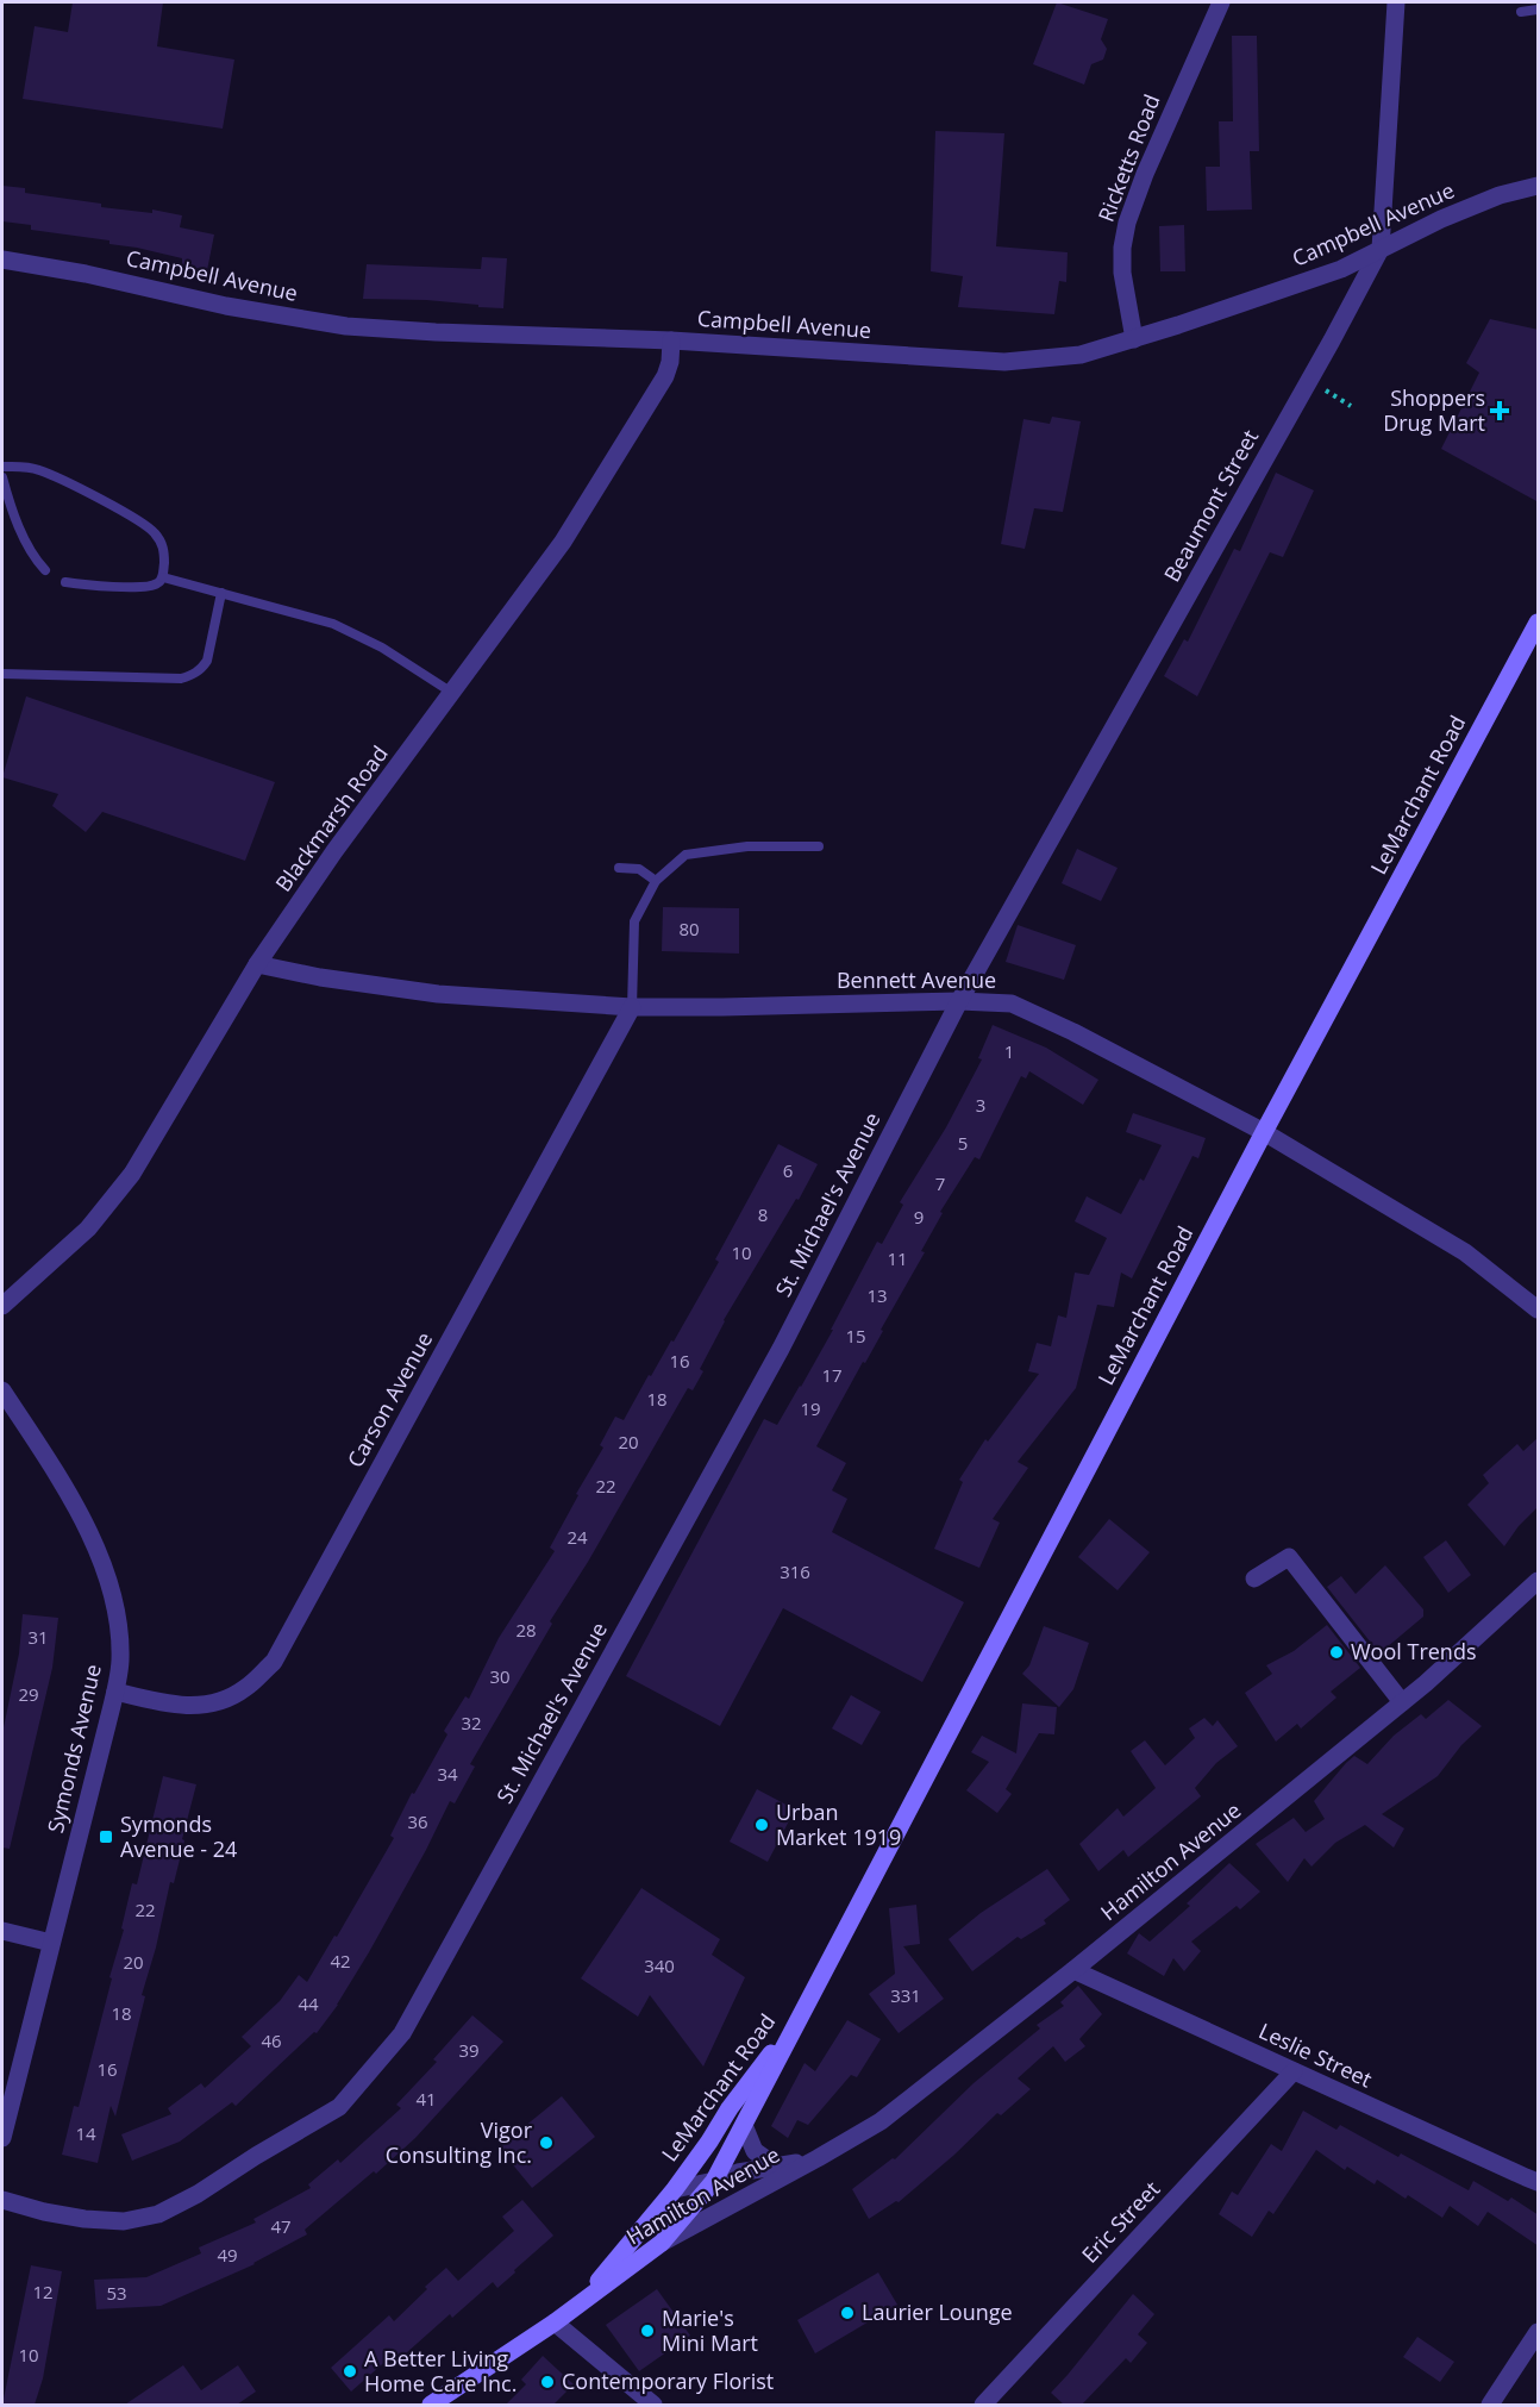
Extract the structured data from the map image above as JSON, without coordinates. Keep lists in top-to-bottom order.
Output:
{
  "streets": {
    "main road": ["LeMarchant Road", "Hamilton Avenue"],
    "street": [
      "Ricketts Road",
      "Campbell Avenue",
      "Beaumont Street",
      "Blackmarsh Road",
      "Bennett Avenue",
      "St. Michael's Avenue",
      "Carson Avenue",
      "Symonds Avenue",
      "Leslie Street",
      "Eric Street"
    ]
  },
  "crossings": [
    ["Ricketts Road", "Campbell Avenue"],
    ["Campbell Avenue", "Beaumont Street"],
    ["Campbell Avenue", "Blackmarsh Road"],
    ["Beaumont Street", "Bennett Avenue"],
    ["Beaumont Street", "St. Michael's Avenue"],
    ["LeMarchant Road", "Bennett Avenue"],
    ["LeMarchant Road", "Hamilton Avenue"],
    ["Blackmarsh Road", "Bennett Avenue"],
    ["Bennett Avenue", "St. Michael's Avenue"],
    ["Bennett Avenue", "Carson Avenue"],
    ["Carson Avenue", "Symonds Avenue"],
    ["Hamilton Avenue", "Leslie Street"],
    ["Leslie Street", "Eric Street"]
  ],
  "places": {
    "health": ["Shoppers Drug Mart"],
    "other": [
      "Wool Trends",
      "Urban Market 1919",
      "Vigor Consulting Inc.",
      "Laurier Lounge",
      "Marie's Mini Mart",
      "A Better Living Home Care Inc.",
      "Contemporary Florist"
    ],
    "transit": ["Symonds Avenue - 24"]
  },
  "house_numbers": [
    "80",
    "1",
    "3",
    "5",
    "6",
    "7",
    "8",
    "9",
    "10",
    "11",
    "13",
    "15",
    "16",
    "17",
    "18",
    "19",
    "20",
    "22",
    "24",
    "316",
    "28",
    "31",
    "30",
    "29",
    "32",
    "34",
    "36",
    "22",
    "42",
    "20",
    "340",
    "331",
    "44",
    "18",
    "46",
    "39",
    "16",
    "41",
    "14",
    "47",
    "49",
    "12",
    "53",
    "10"
  ]
}
